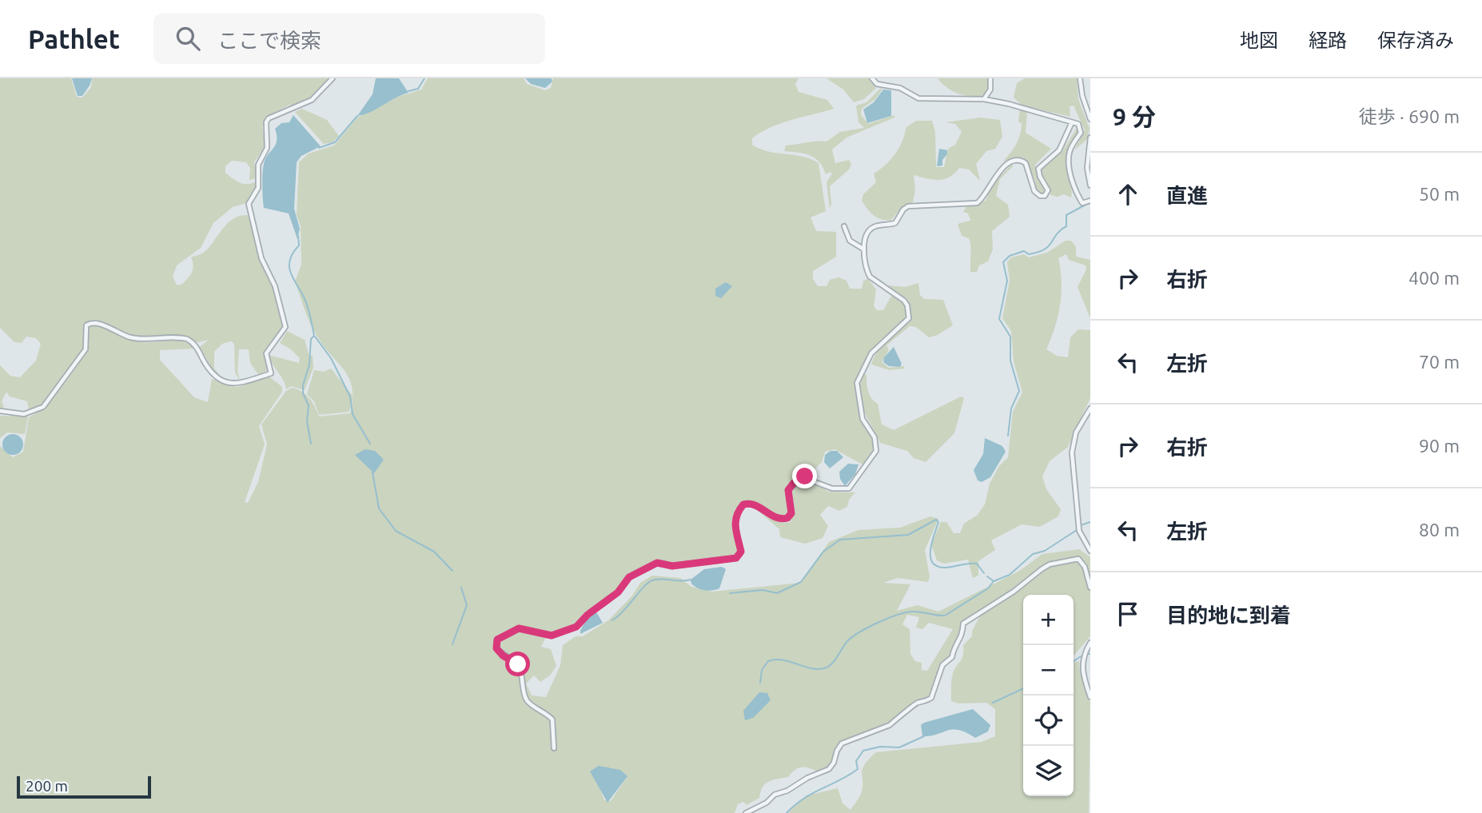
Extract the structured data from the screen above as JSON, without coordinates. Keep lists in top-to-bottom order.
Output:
{
  "scale_bar": "200 m",
  "page": {
    "header": "Pathlet",
    "search": "ここで検索",
    "nav": ["地図", "経路", "保存済み"],
    "heading": ["9 分", "徒歩 · 690 m"],
    "list": [
      ["直進", "50 m"],
      ["右折", "400 m"],
      ["左折", "70 m"],
      ["右折", "90 m"],
      ["左折", "80 m"],
      "目的地に到着"
    ],
    "map_buttons": ["+", "−"],
    "scale": "200 m"
  }
}
